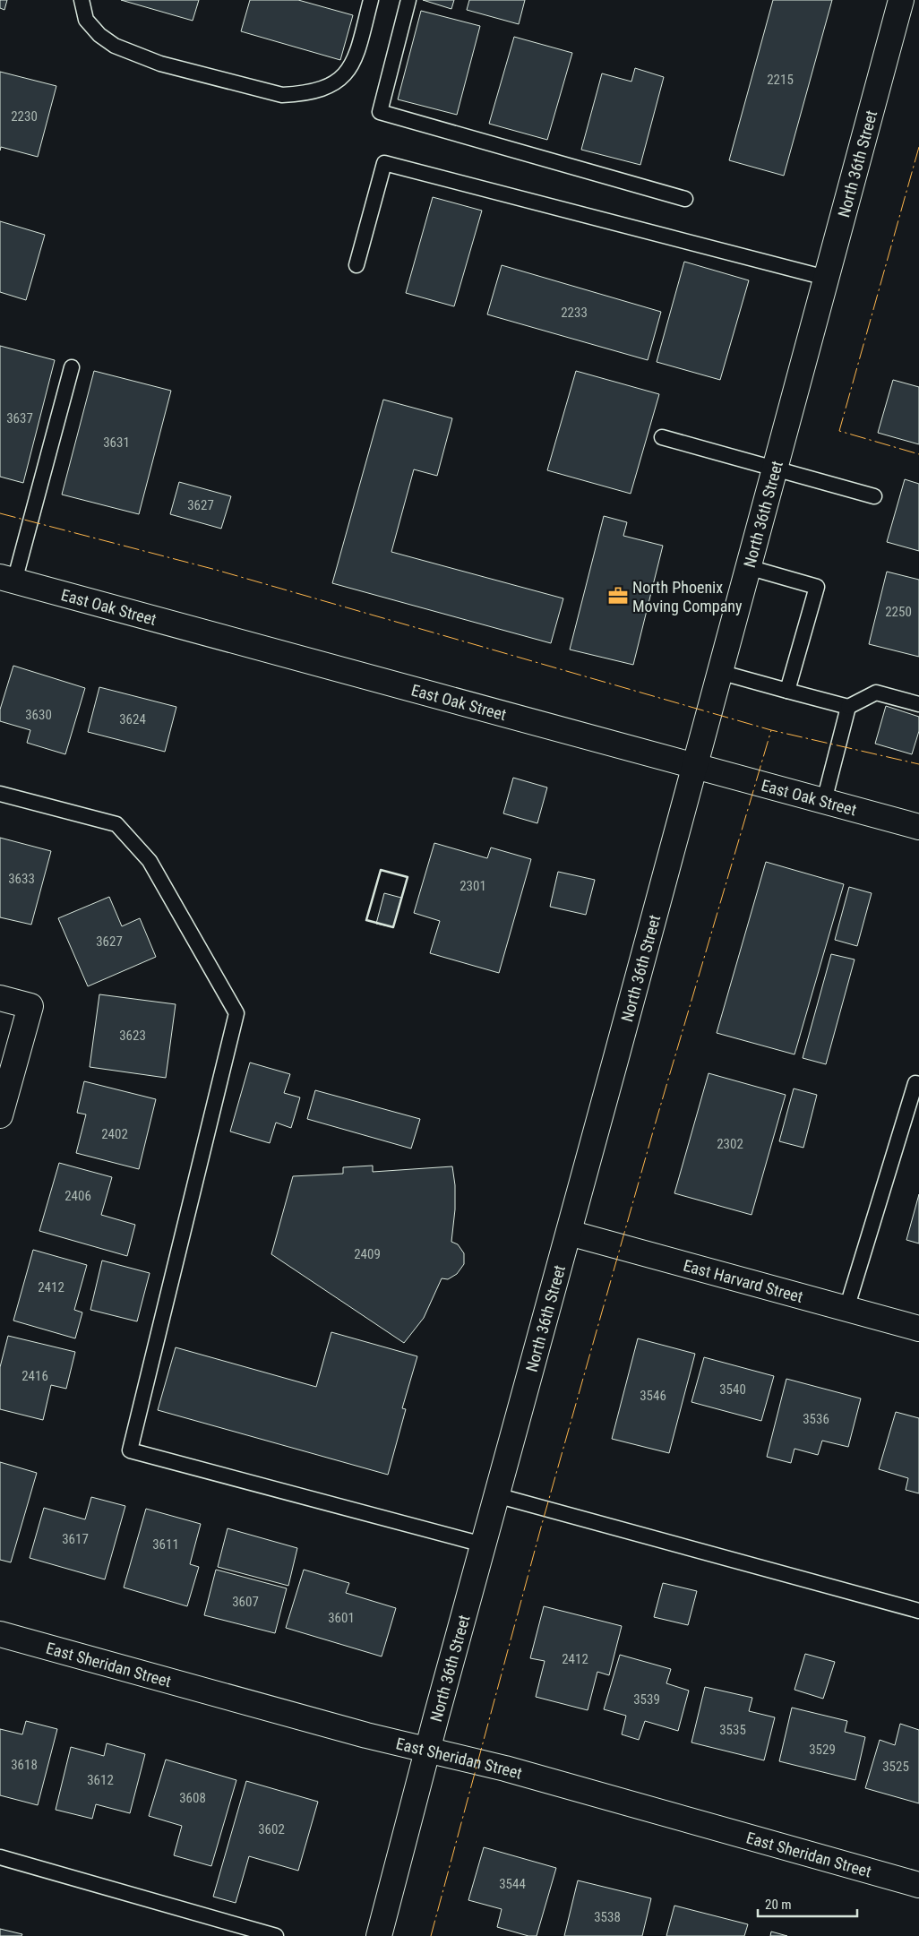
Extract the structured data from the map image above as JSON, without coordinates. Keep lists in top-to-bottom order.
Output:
{
  "streets": {
    "street": [
      "North 36th Street",
      "East Oak Street",
      "East Harvard Street",
      "East Sheridan Street"
    ]
  },
  "crossings": [
    ["North 36th Street", "East Oak Street"],
    ["North 36th Street", "East Harvard Street"],
    ["North 36th Street", "East Sheridan Street"]
  ],
  "places": {
    "office": ["North Phoenix Moving Company"]
  },
  "house_numbers": [
    "2215",
    "2230",
    "2233",
    "3637",
    "3631",
    "3627",
    "2250",
    "3630",
    "3624",
    "3633",
    "2301",
    "3627",
    "3623",
    "2402",
    "2302",
    "2406",
    "2409",
    "2412",
    "2416",
    "3540",
    "3546",
    "3536",
    "3617",
    "3611",
    "3607",
    "3601",
    "2412",
    "3539",
    "3535",
    "3529",
    "3618",
    "3525",
    "3612",
    "3608",
    "3602",
    "3544",
    "3538"
  ],
  "scale_bar": "20 m"
}
